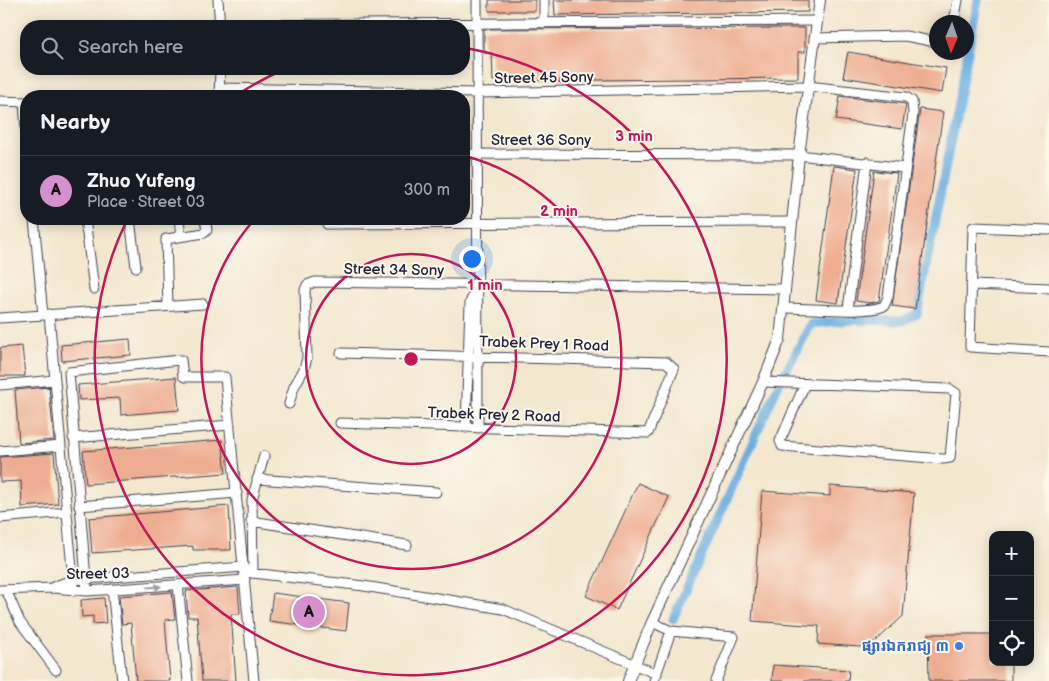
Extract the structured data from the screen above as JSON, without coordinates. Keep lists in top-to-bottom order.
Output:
{
  "streets": {
    "street": [
      "Street 45 Sony",
      "Street 36 Sony",
      "Street 34 Sony",
      "Trabek Prey 1 Road",
      "Trabek Prey 2 Road",
      "Street 03"
    ]
  },
  "crossings": [
    ["Street 45 Sony", "Street 36 Sony"],
    ["Trabek Prey 1 Road", "Trabek Prey 2 Road"]
  ],
  "places": ["ផ្សារឯករាជ្យ ៣"],
  "north": "bottom",
  "page": {
    "search": "Search here",
    "heading": "Nearby",
    "list": [
      {
        "mark": "A",
        "name": "Zhuo Yufeng",
        "note": "Place · Street 03",
        "value": "300 m"
      }
    ],
    "map_buttons": ["+", "−"],
    "pins": "A"
  },
  "rings": ["3 min", "2 min", "1 min"]
}
